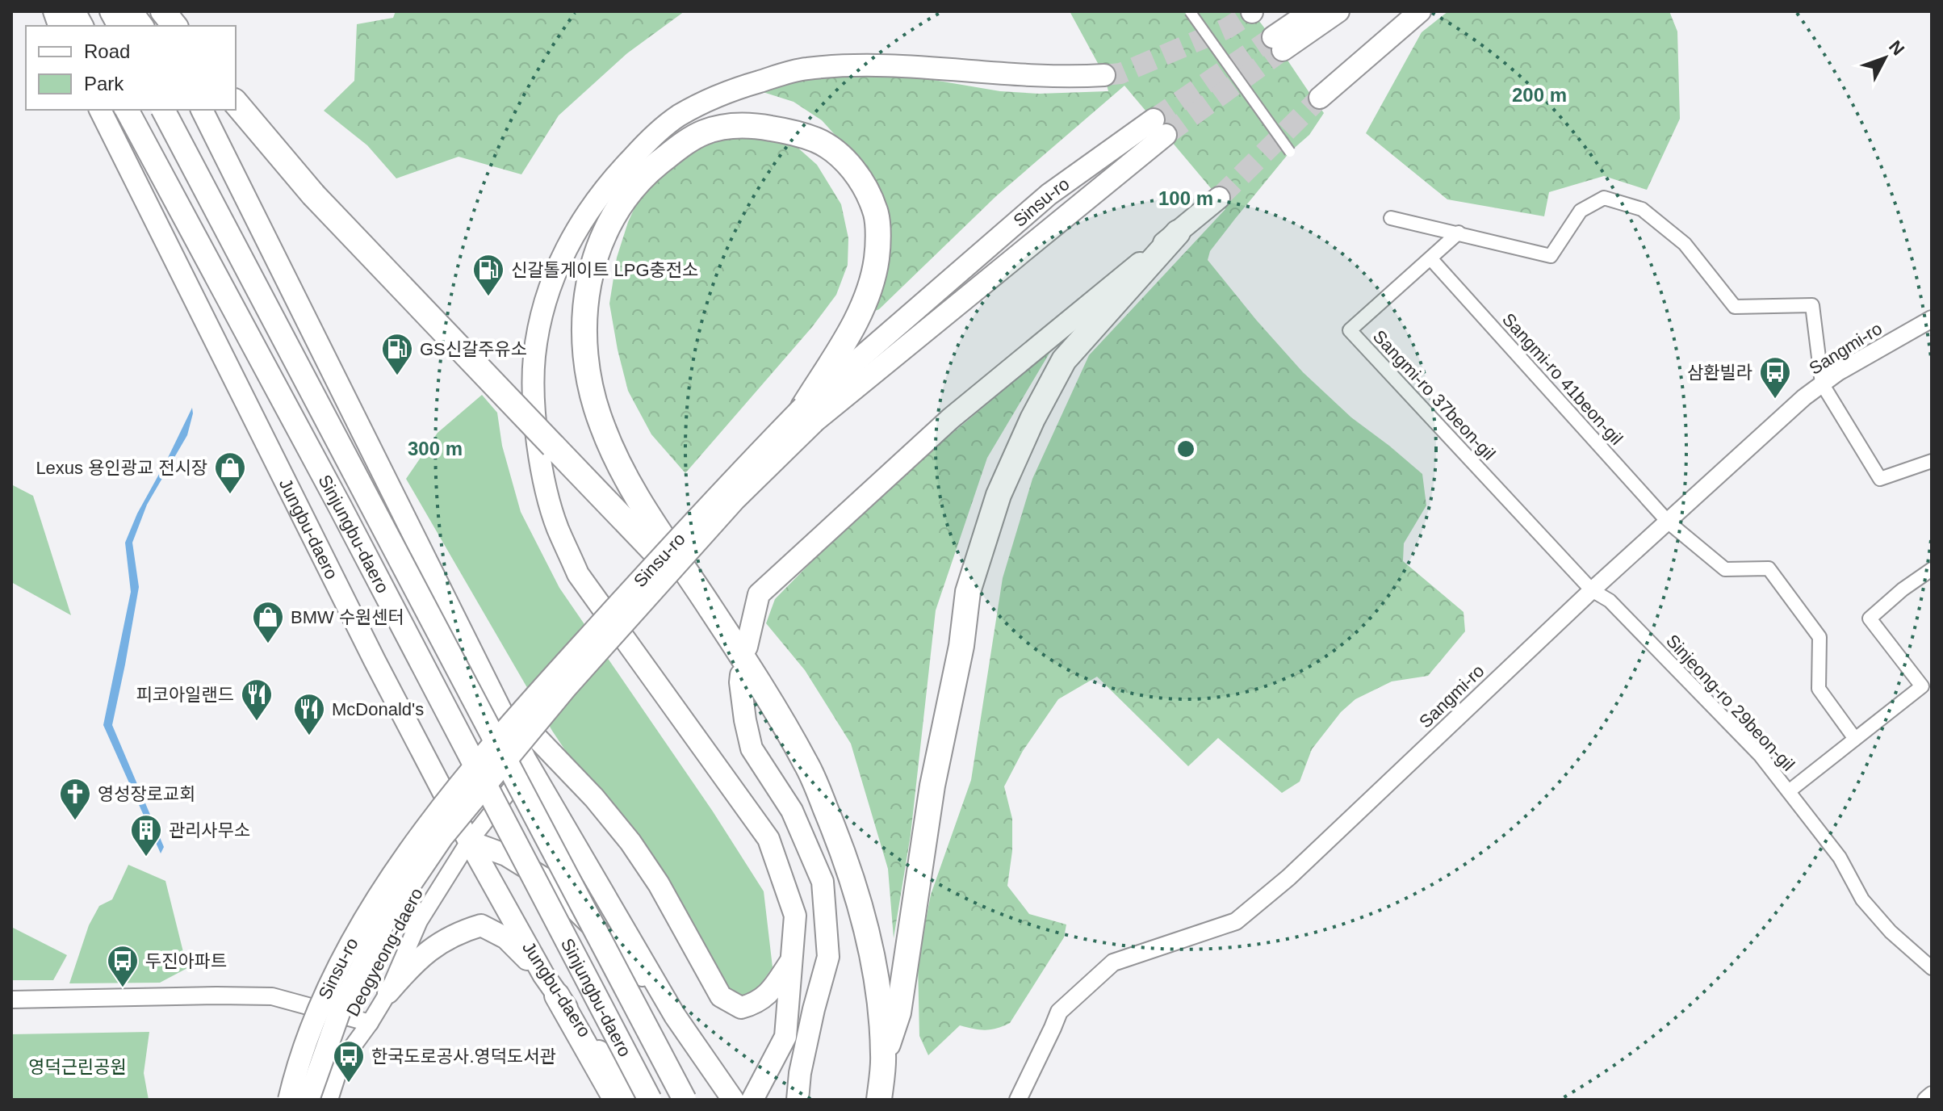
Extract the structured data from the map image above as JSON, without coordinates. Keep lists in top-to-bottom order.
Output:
{
  "streets": {
    "highway": ["Sinjungbu-daero"],
    "main road": ["Sinsu-ro", "Jungbu-daero"],
    "street": [
      "Sangmi-ro",
      "Sangmi-ro 41beon-gil",
      "Sangmi-ro 37beon-gil",
      "Sinjeong-ro 29beon-gil",
      "Deogyeong-daero"
    ]
  },
  "crossings": [
    ["Sangmi-ro", "Sangmi-ro 41beon-gil"],
    ["Sangmi-ro", "Sangmi-ro 37beon-gil"],
    ["Sangmi-ro", "Sinjeong-ro 29beon-gil"],
    ["Sangmi-ro 41beon-gil", "Sangmi-ro 37beon-gil"],
    ["Sangmi-ro 37beon-gil", "Sinjeong-ro 29beon-gil"],
    ["Jungbu-daero", "Deogyeong-daero"]
  ],
  "parks": ["영덕근린공원"],
  "places": {
    "fuel station": ["신갈톨게이트 LPG충전소", "GS신갈주유소"],
    "bus stop": ["삼환빌라", "두진아파트", "한국도로공사.영덕도서관"],
    "shop": ["Lexus 용인광교 전시장", "BMW 수원센터"],
    "restaurant": ["피코아일랜드", "McDonald's"],
    "church": ["영성장로교회"],
    "building": ["관리사무소"]
  },
  "legend": ["Road", "Park"],
  "north": "top right",
  "rings": ["200 m", "100 m", "300 m"]
}
